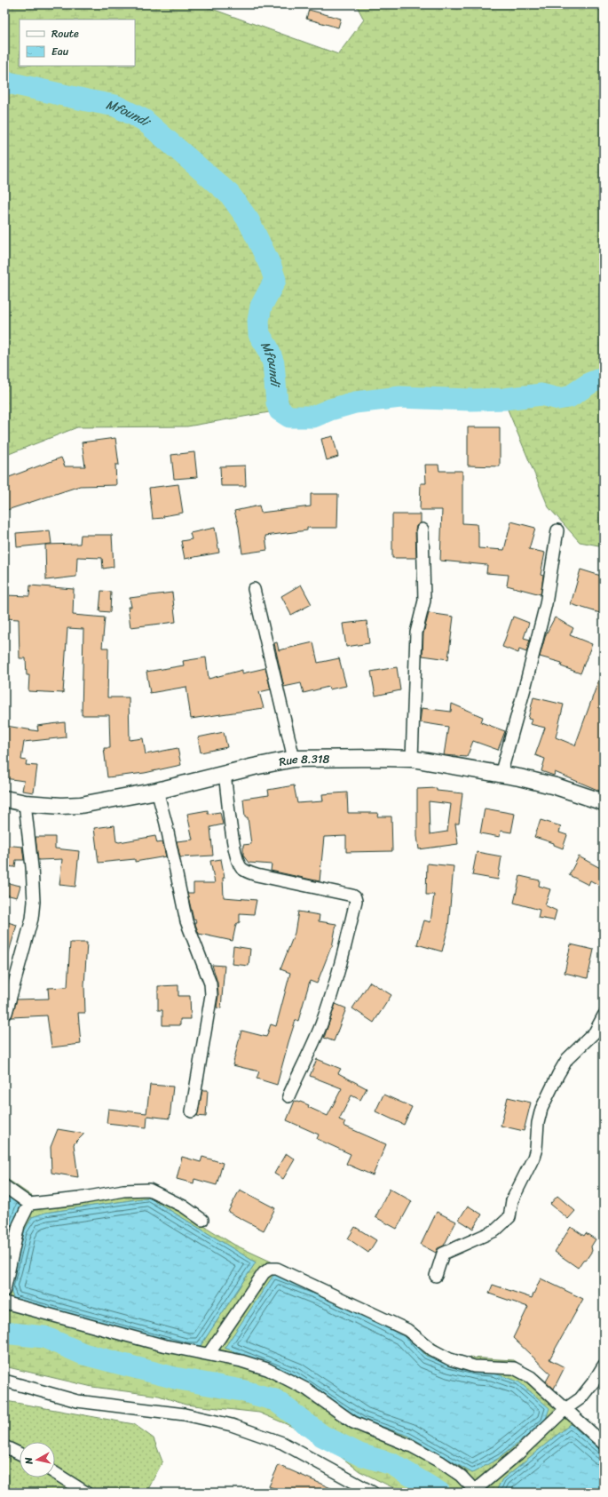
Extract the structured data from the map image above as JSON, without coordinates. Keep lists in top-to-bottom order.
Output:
{
  "streets": {
    "main road": ["Rue 8.318"]
  },
  "water": ["Mfoundi"],
  "legend": ["Route", "Eau"],
  "north": "left"
}
